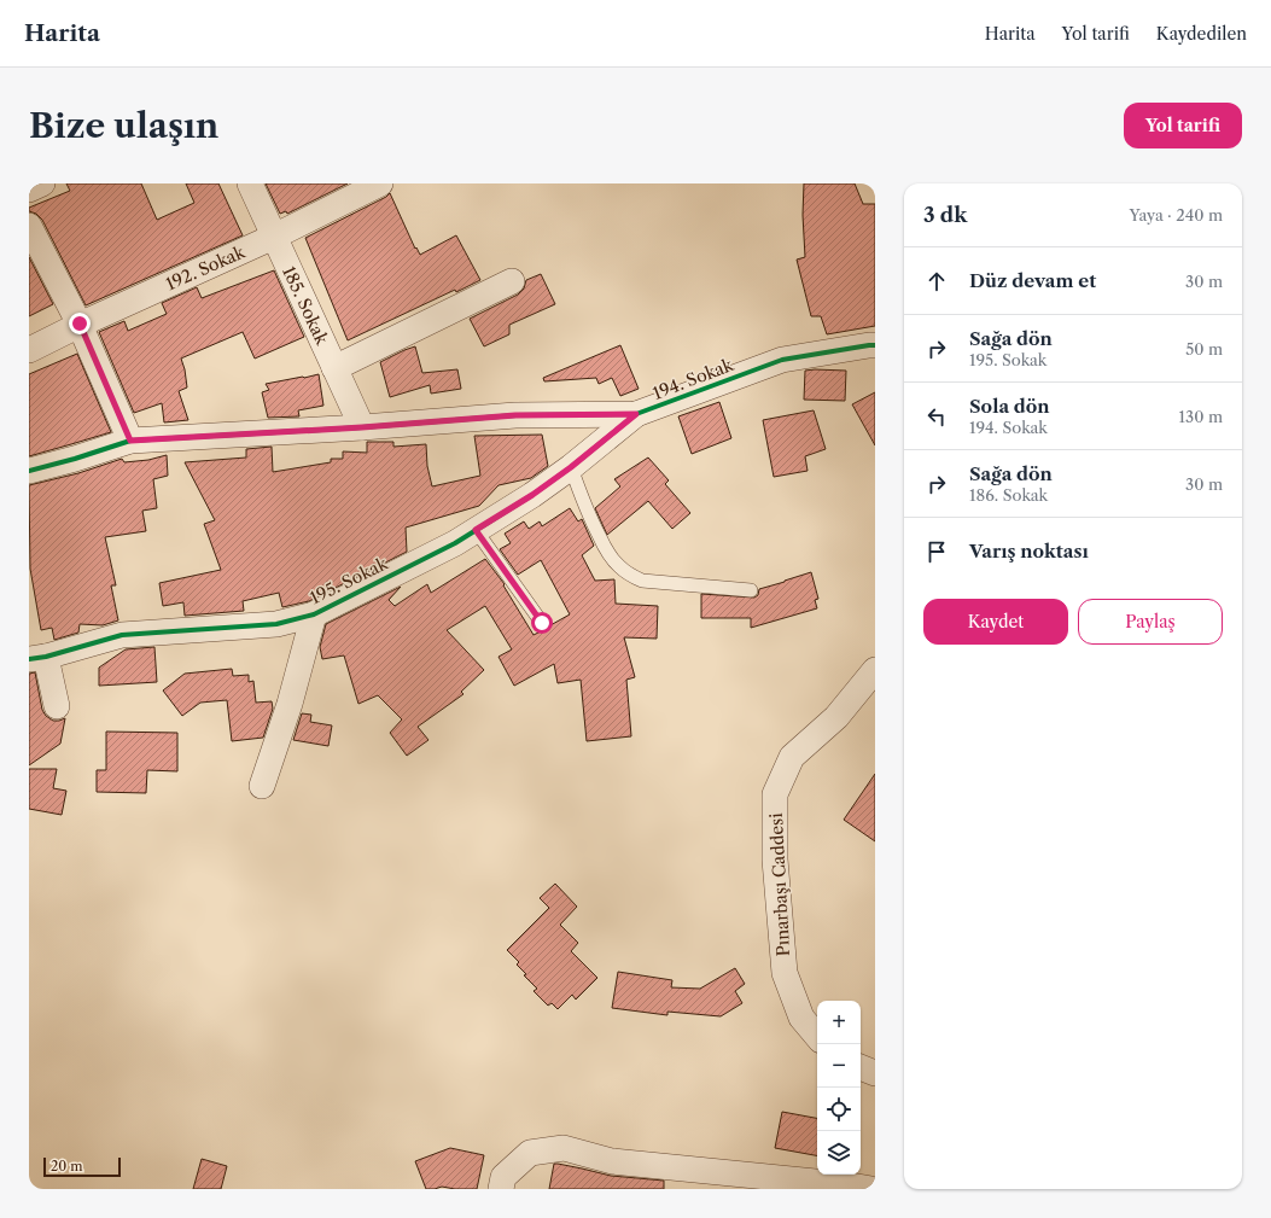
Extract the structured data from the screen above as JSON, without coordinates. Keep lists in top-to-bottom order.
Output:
{
  "streets": {
    "street": [
      "192. Sokak",
      "185. Sokak",
      "194. Sokak",
      "195. Sokak",
      "Pınarbaşı Caddesi"
    ]
  },
  "crossings": [
    ["192. Sokak", "185. Sokak"],
    ["185. Sokak", "194. Sokak"],
    ["194. Sokak", "195. Sokak"]
  ],
  "scale_bar": "20 m",
  "page": {
    "header": "Harita",
    "nav": ["Harita", "Yol tarifi", "Kaydedilen"],
    "buttons": [
      "Yol tarifi",
      ["Kaydet", "Paylaş"]
    ],
    "title": "Bize ulaşın",
    "heading": ["3 dk", "Yaya · 240 m"],
    "list": [
      ["Düz devam et", "30 m"],
      ["Sağa dön", "195. Sokak", "50 m"],
      ["Sola dön", "194. Sokak", "130 m"],
      ["Sağa dön", "186. Sokak", "30 m"],
      "Varış noktası"
    ],
    "map_buttons": ["+", "−"],
    "scale": "20 m"
  }
}
